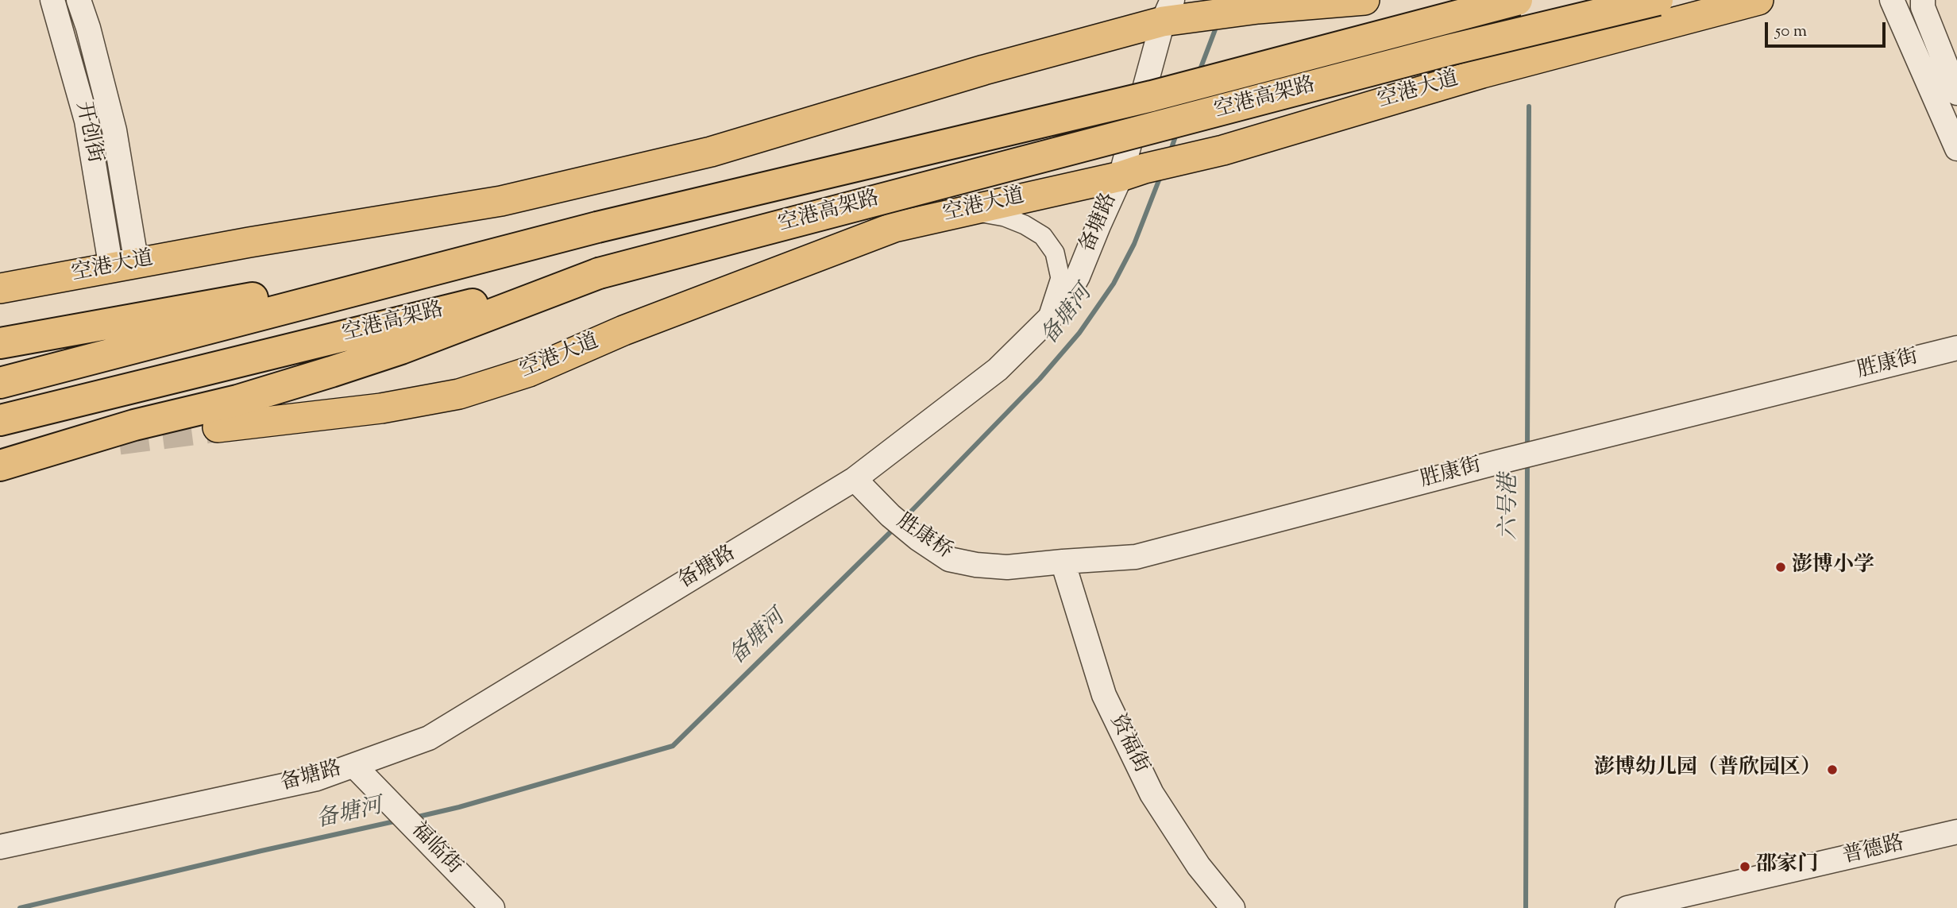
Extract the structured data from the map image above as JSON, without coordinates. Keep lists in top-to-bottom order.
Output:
{
  "streets": {
    "highway": ["空港高架路"],
    "main road": ["空港大道"],
    "street": [
      "开创街",
      "备塘路",
      "胜康街",
      "胜康桥",
      "资福街",
      "福临街",
      "普德路"
    ]
  },
  "crossings": [
    ["空港大道", "开创街"],
    ["空港大道", "备塘路"],
    ["备塘路", "胜康桥"],
    ["备塘路", "福临街"],
    ["胜康街", "胜康桥"],
    ["胜康街", "资福街"]
  ],
  "water": ["备塘河", "六号港"],
  "places": ["澎博小学", "澎博幼儿园（普欣园区）", "邵家门"],
  "scale_bar": "50 m"
}
